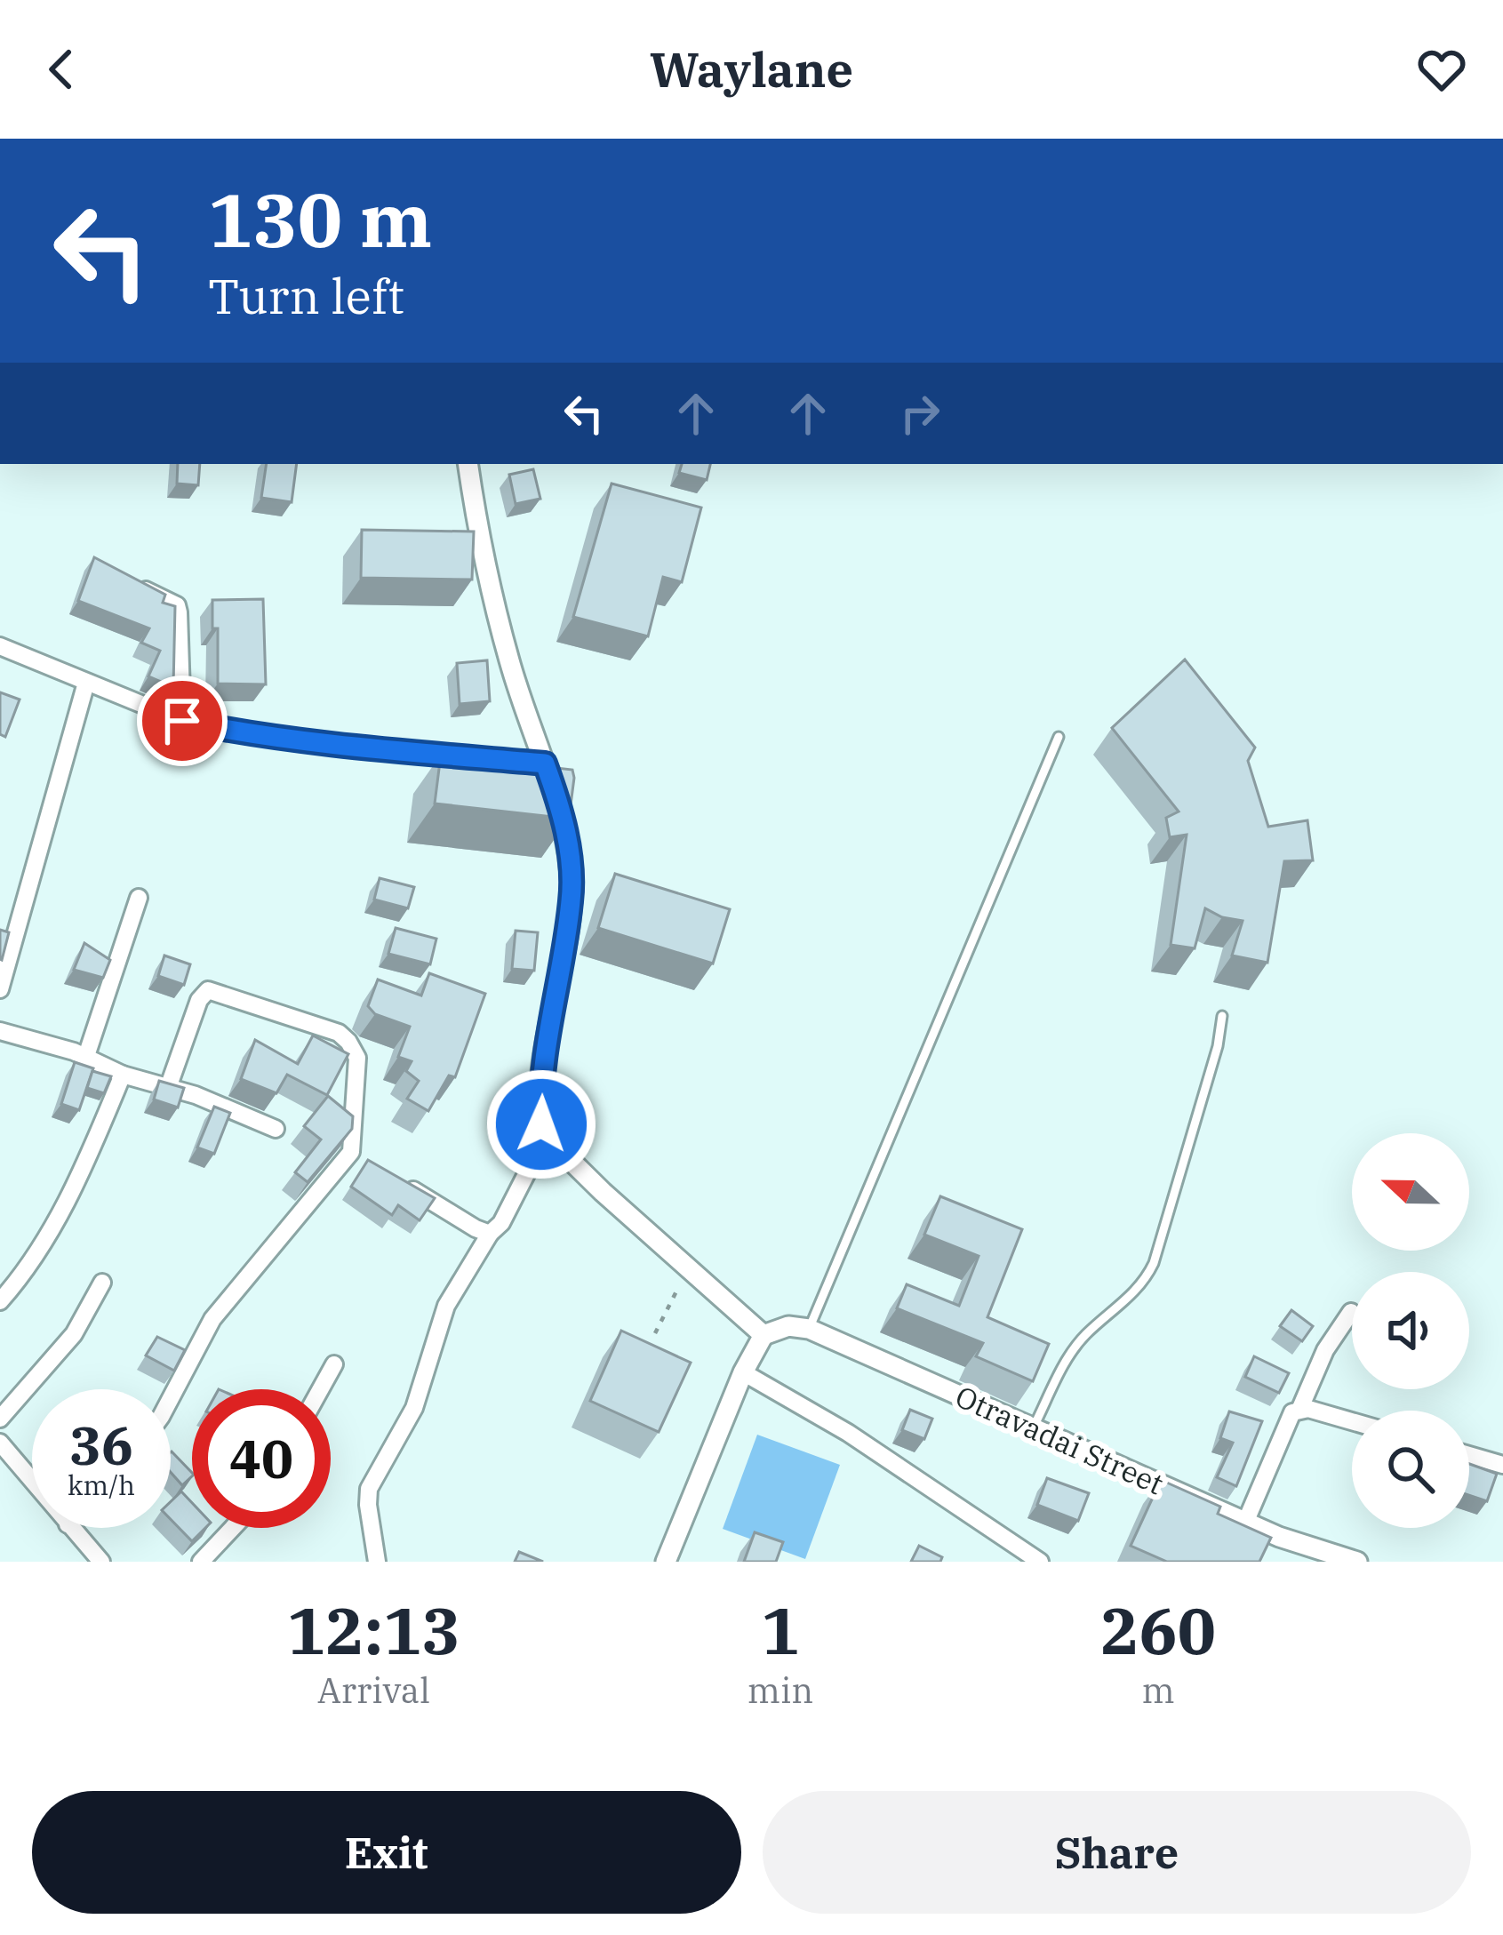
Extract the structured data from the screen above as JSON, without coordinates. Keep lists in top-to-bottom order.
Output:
{
  "streets": {
    "street": ["Otravadai Street"]
  },
  "north": "left",
  "page": {
    "header": "Waylane",
    "turn": ["130 m", "Turn left"],
    "speed": "36 km/h",
    "limit": "40",
    "eta": [
      "12:13",
      "Arrival",
      "1",
      "min",
      "260",
      "m"
    ],
    "buttons": ["Exit", "Share"]
  }
}
